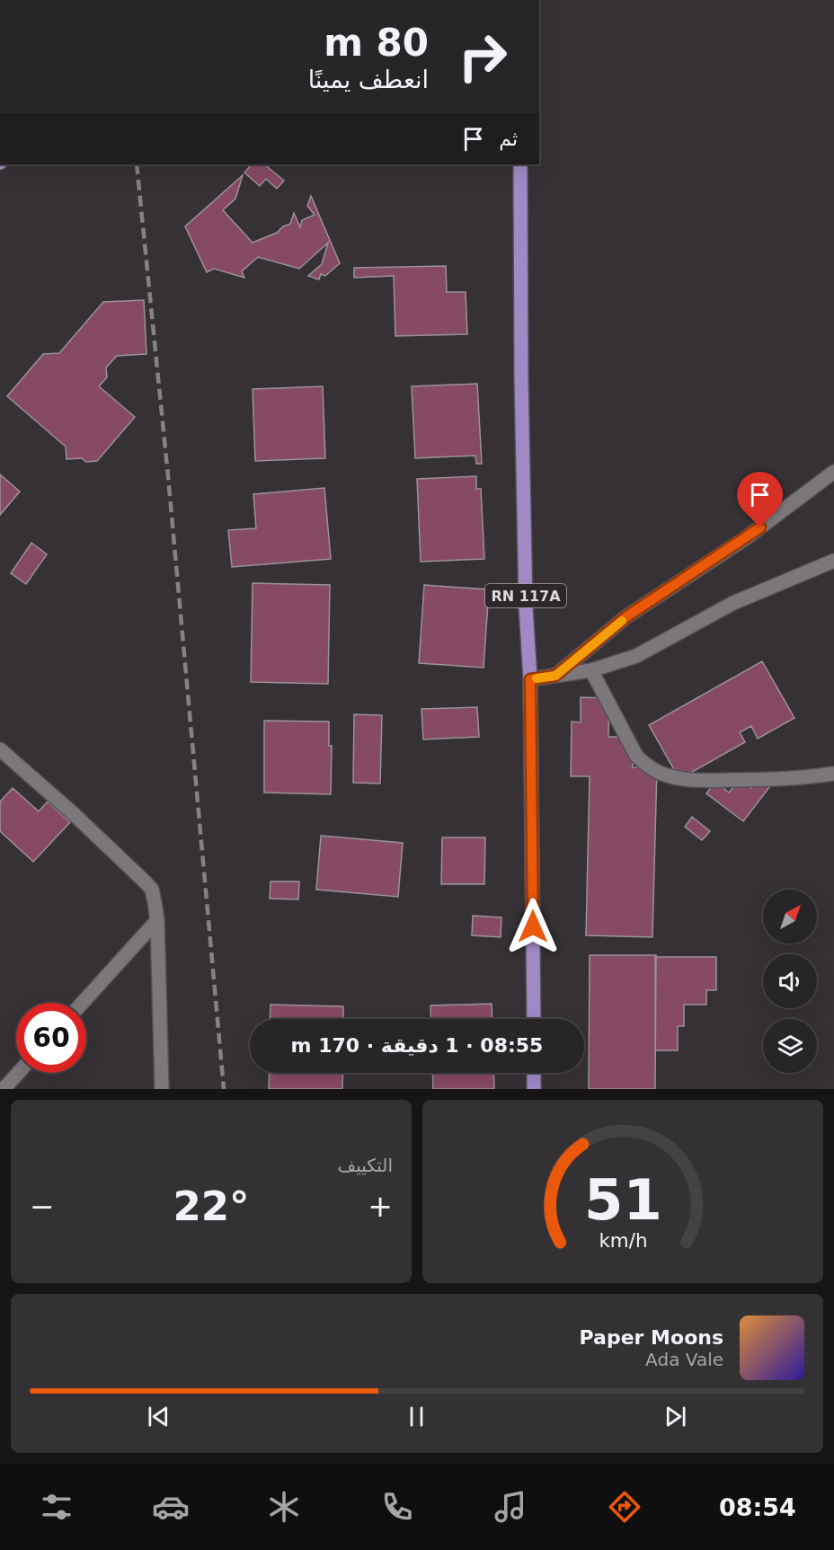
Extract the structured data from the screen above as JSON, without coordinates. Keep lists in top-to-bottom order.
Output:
{
  "streets": {
    "main road": ["RN 117A"]
  },
  "north": "top right",
  "page": {
    "turn": ["80 m", "انعطف يمينًا"],
    "then": "ثم",
    "limit": "60",
    "trip": "08:55 · 1 دقيقة · 170 m",
    "tile": "التكييف",
    "heat": ["−", "22°", "+"],
    "song": ["Paper Moons", "Ada Vale"],
    "tabs": "08:54",
    "gauge": ["51", "km/h"]
  }
}
